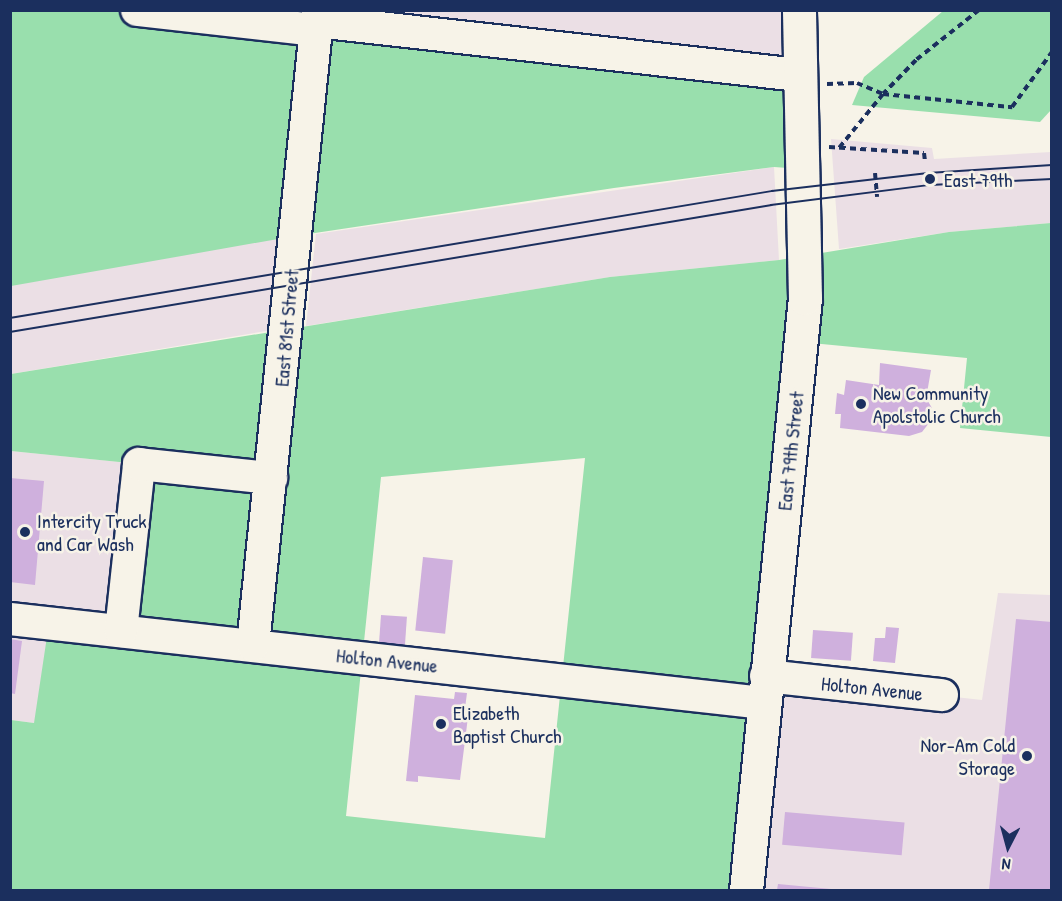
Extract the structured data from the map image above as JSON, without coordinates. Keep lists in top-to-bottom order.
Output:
{
  "streets": {
    "main road": ["East 79th Street"],
    "street": ["East 81st Street", "Holton Avenue"]
  },
  "crossings": [
    ["East 81st Street", "Holton Avenue"],
    ["East 79th Street", "Holton Avenue"]
  ],
  "places": [
    "East 79th",
    "New Community Apolstolic Church",
    "Intercity Truck and Car Wash",
    "Elizabeth Baptist Church",
    "Nor-Am Cold Storage"
  ],
  "north": "bottom"
}
